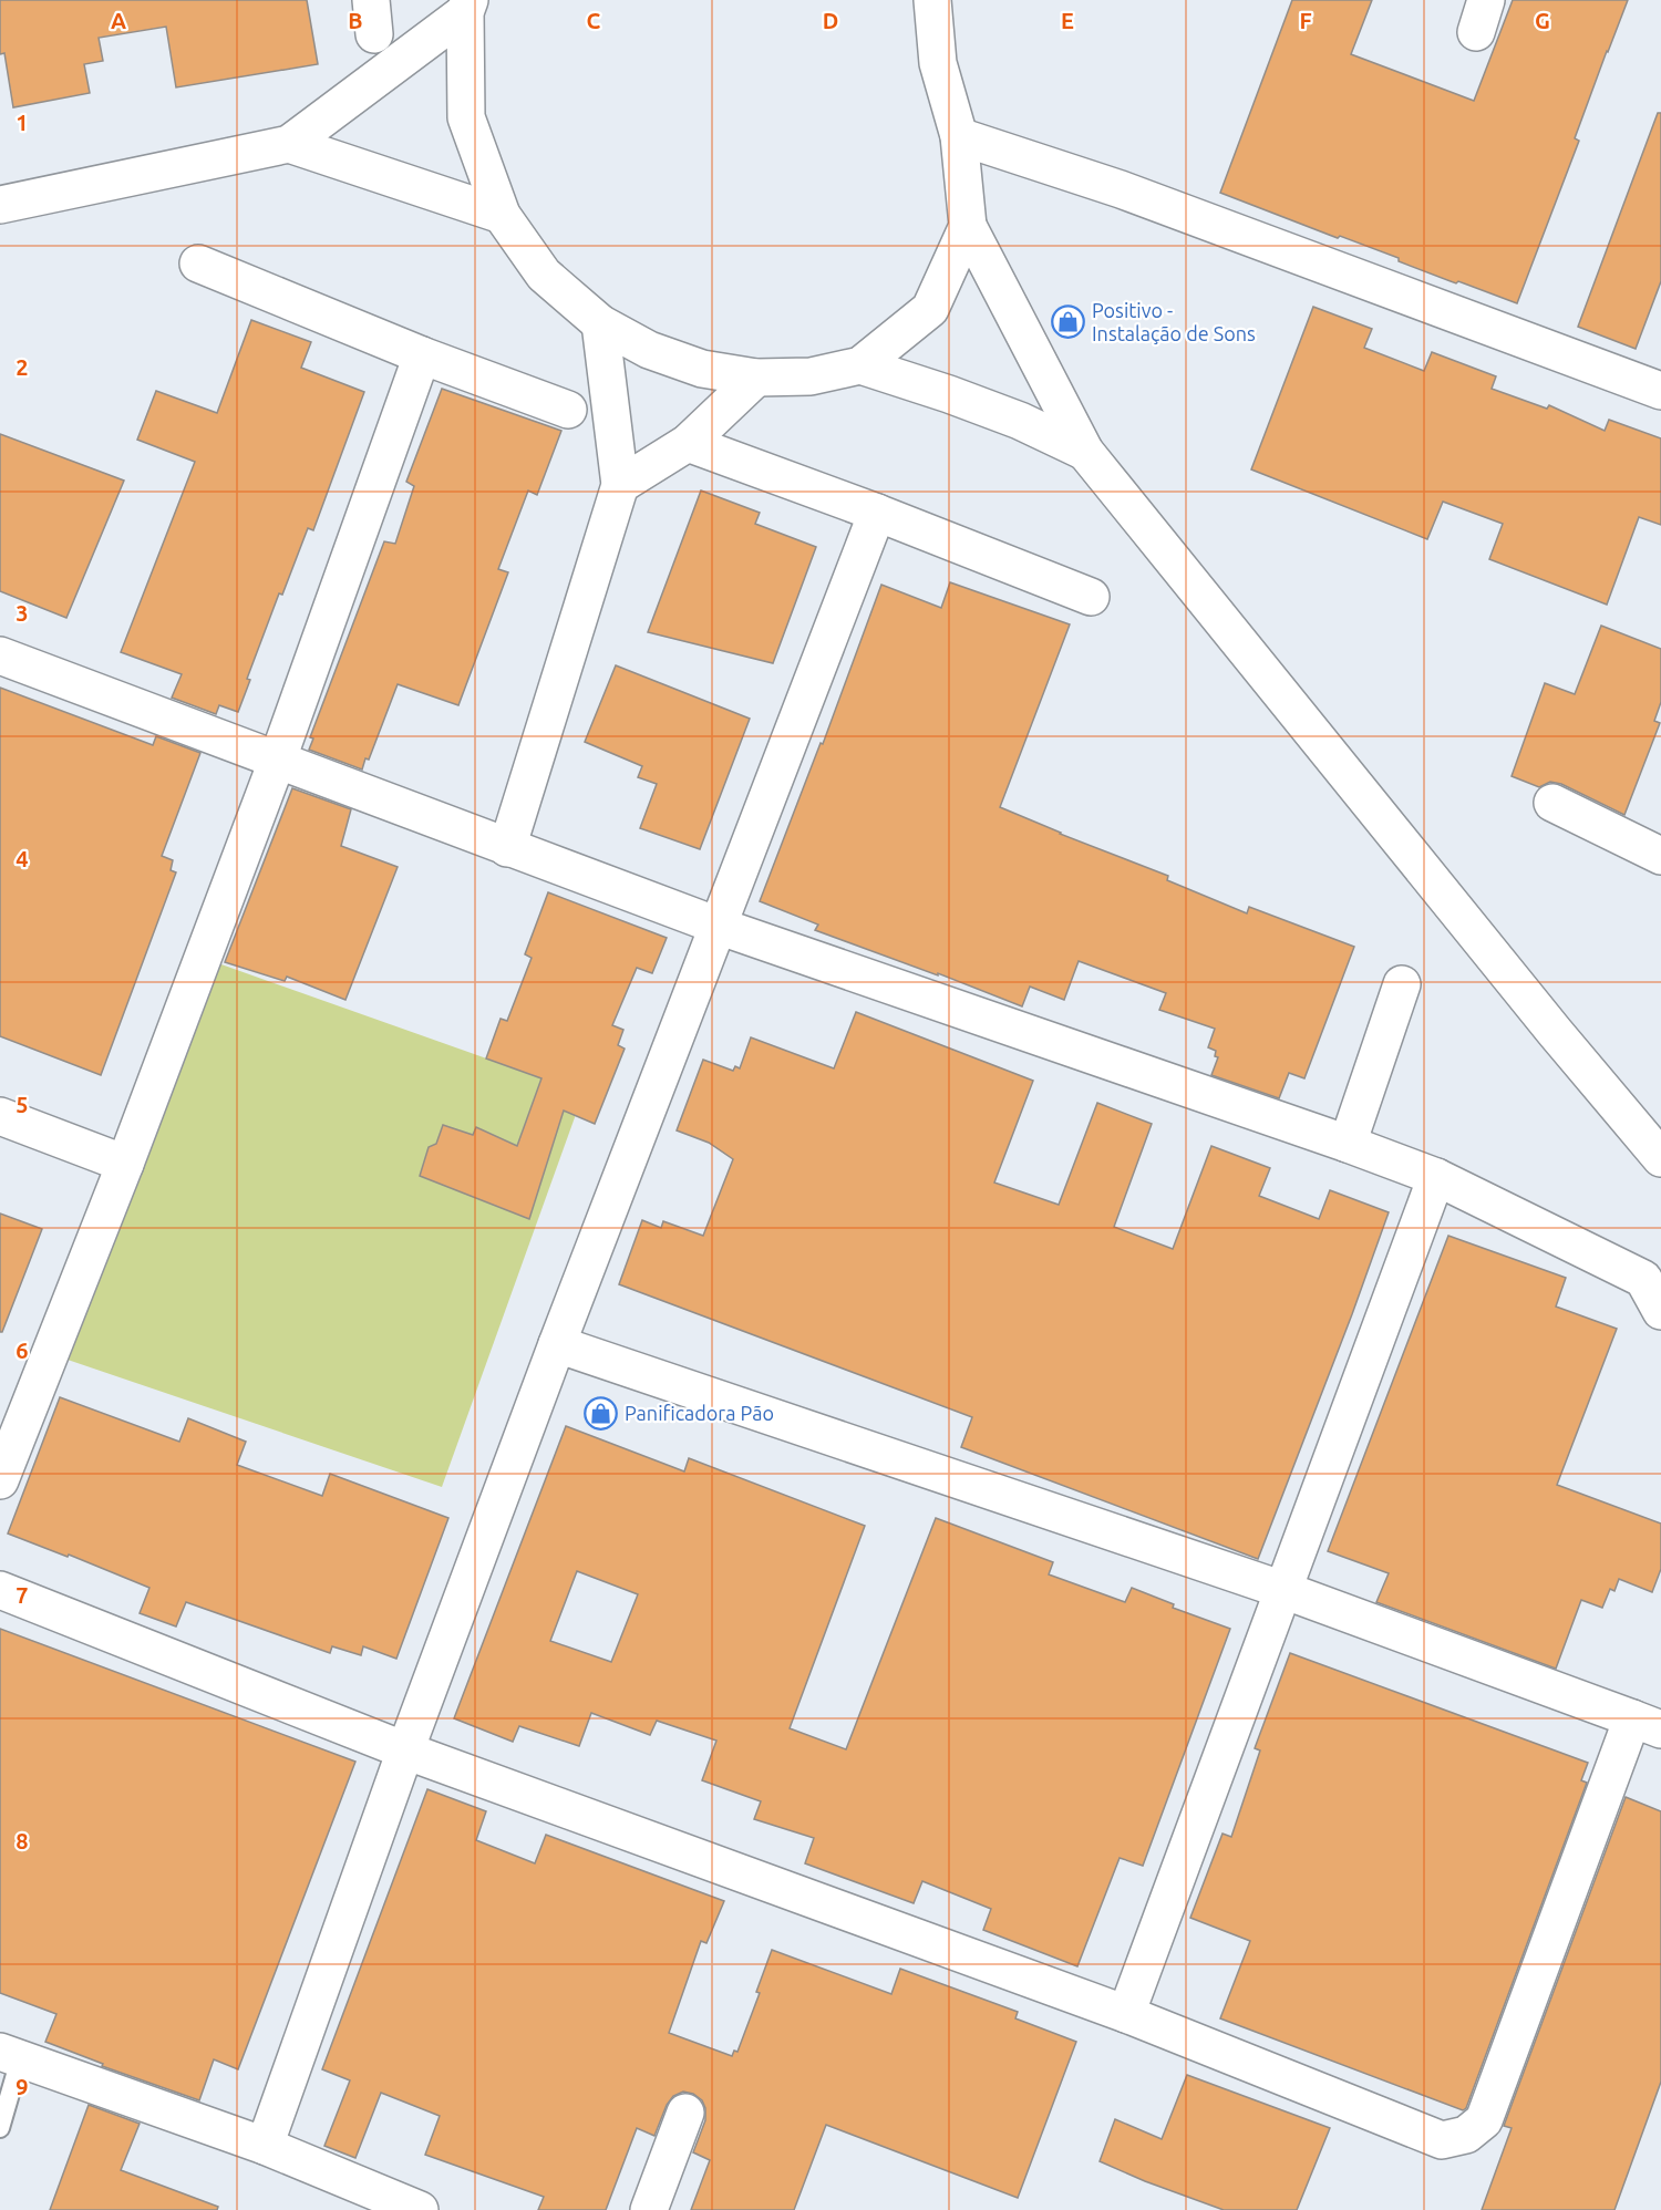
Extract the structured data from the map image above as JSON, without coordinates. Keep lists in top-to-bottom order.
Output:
{
  "places": {
    "shop": ["Positivo - Instalação de Sons", "Panificadora Pão"]
  },
  "grid": {
    "columns": [
      "A",
      "B",
      "C",
      "D",
      "E",
      "F",
      "G"
    ],
    "rows": [
      "1",
      "2",
      "3",
      "4",
      "5",
      "6",
      "7",
      "8",
      "9"
    ]
  }
}
